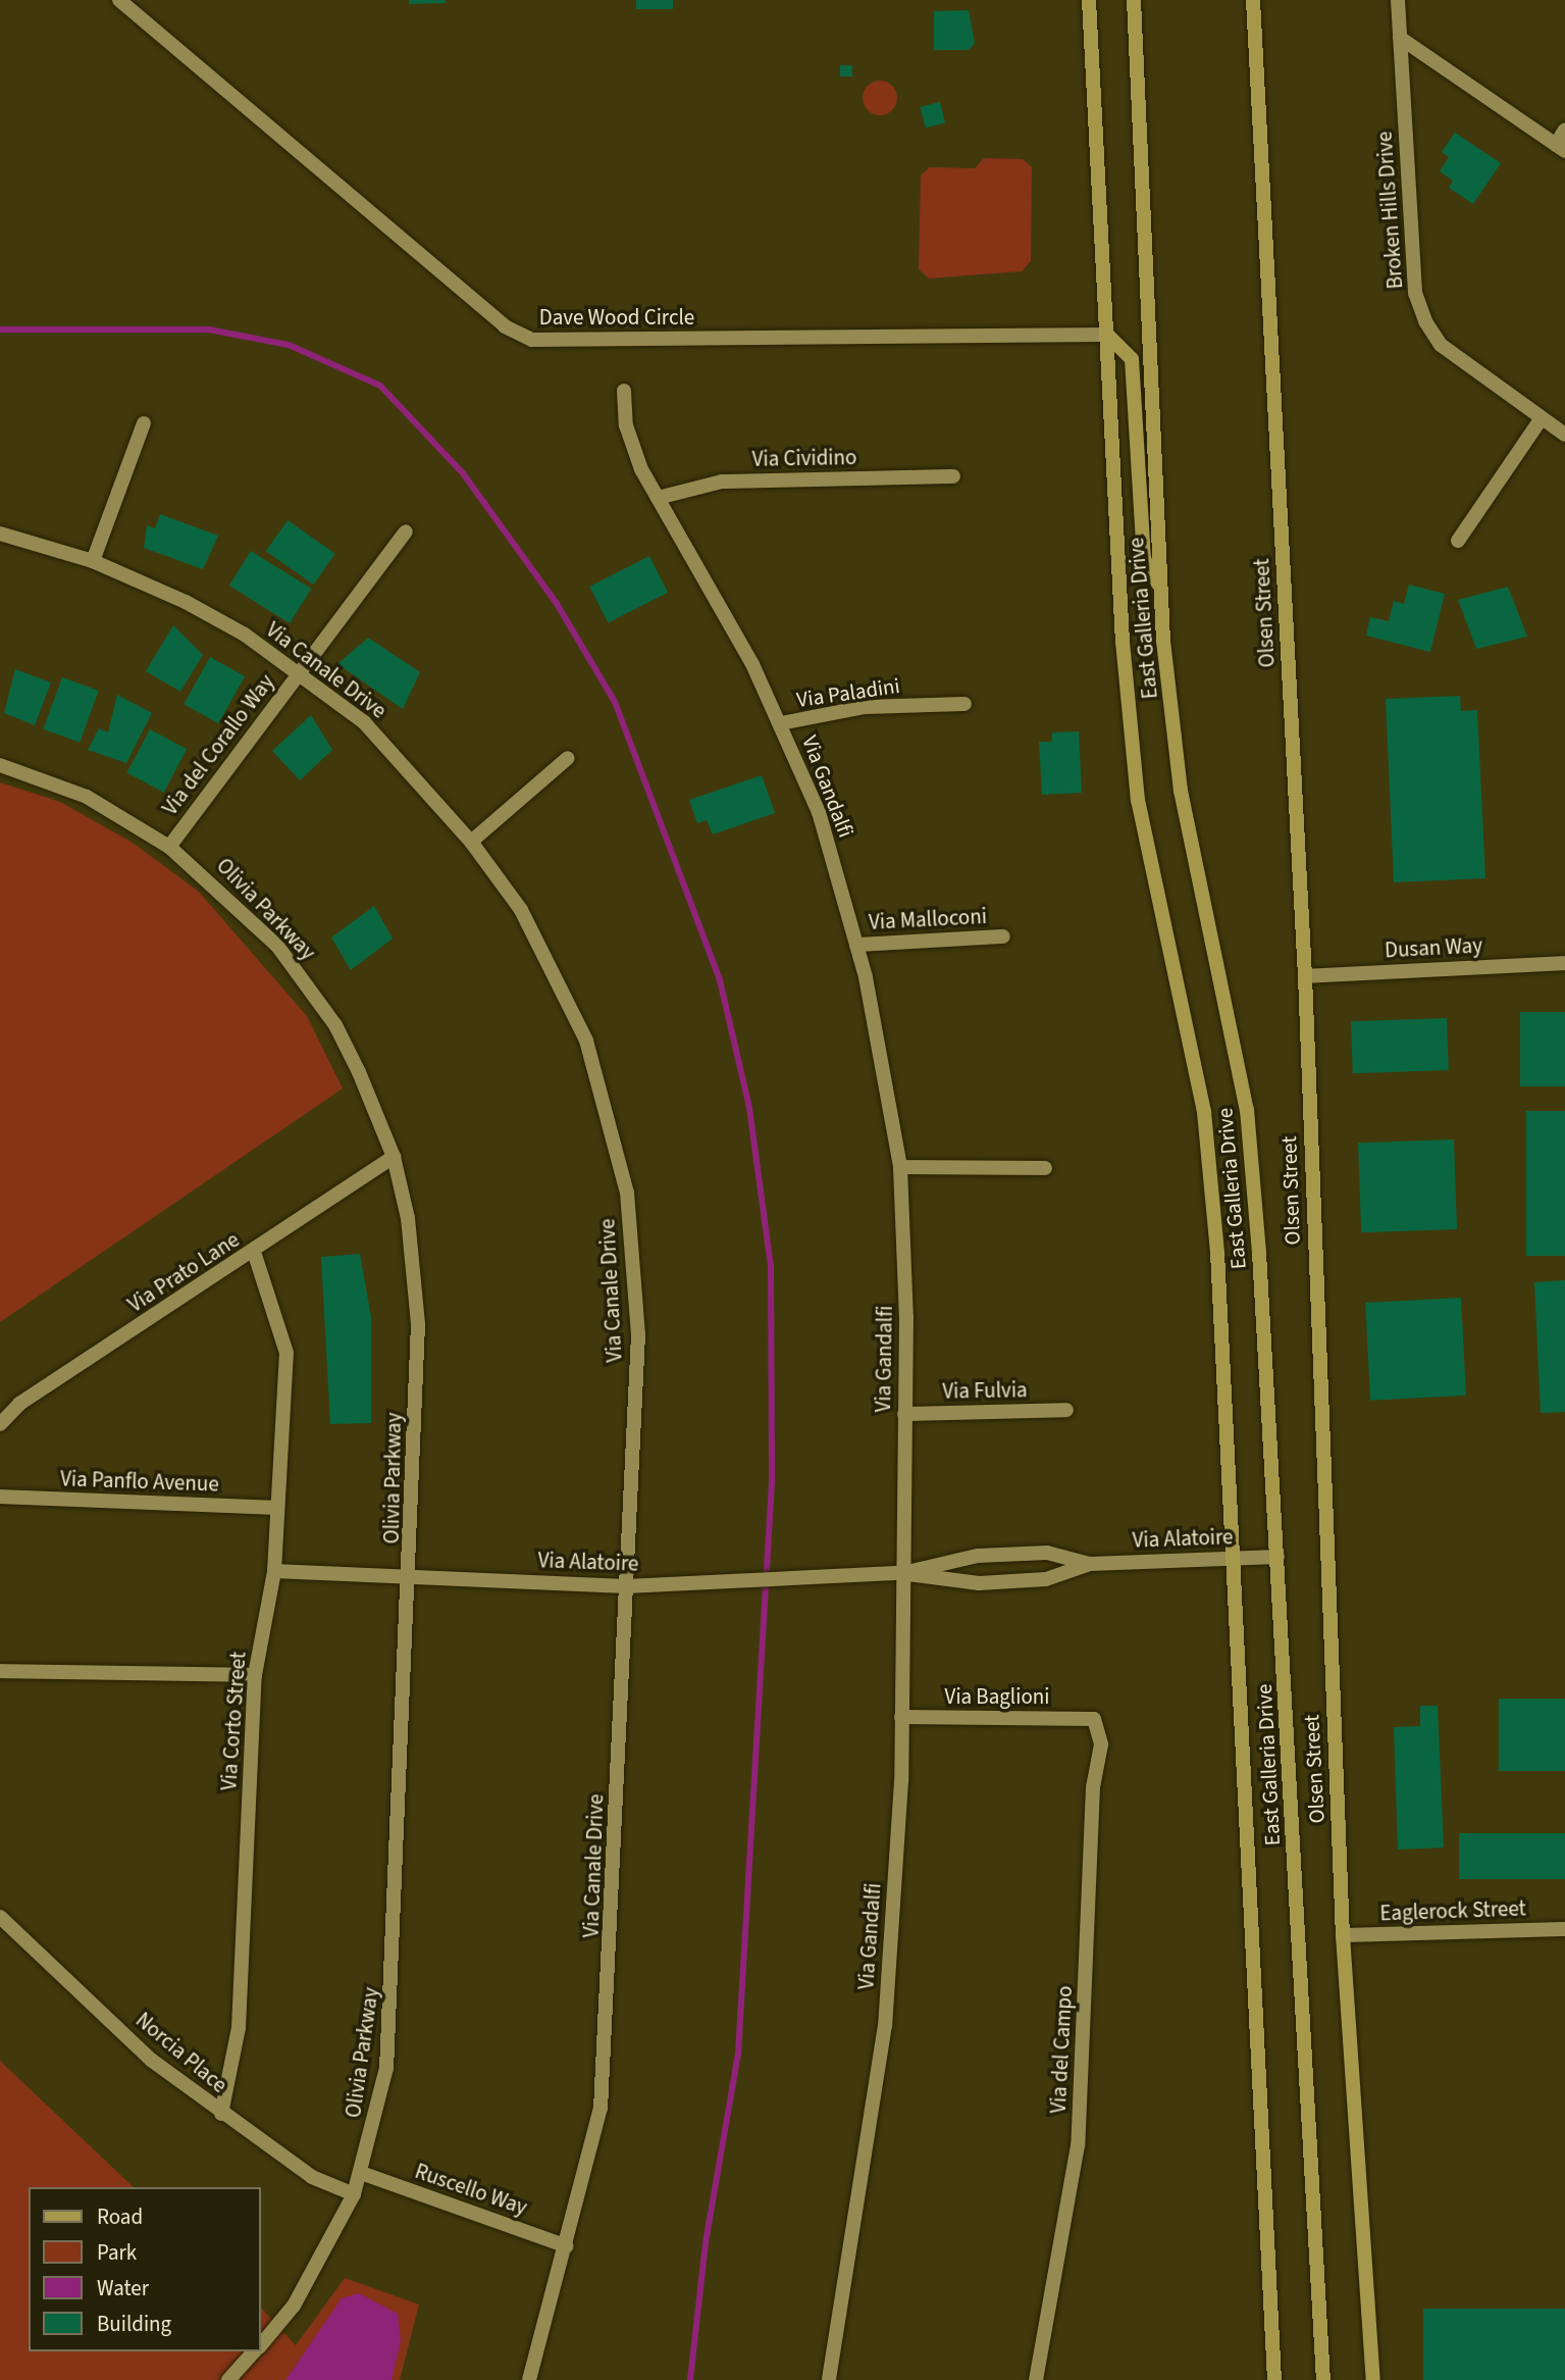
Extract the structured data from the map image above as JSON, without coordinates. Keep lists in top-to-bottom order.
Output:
{
  "streets": {
    "main road": ["Olsen Street", "East Galleria Drive"],
    "street": [
      "Broken Hills Drive",
      "Dave Wood Circle",
      "Via Cividino",
      "Via Canale Drive",
      "Via Paladini",
      "Via del Corallo Way",
      "Via Gandalfi",
      "Olivia Parkway",
      "Via Malloconi",
      "Dusan Way",
      "Via Prato Lane",
      "Via Fulvia",
      "Via Panflo Avenue",
      "Via Alatoire",
      "Via Baglioni",
      "Via Corto Street",
      "Eaglerock Street",
      "Via del Campo",
      "Norcia Place",
      "Ruscello Way"
    ]
  },
  "crossings": [
    ["Dave Wood Circle", "East Galleria Drive"],
    ["Via Cividino", "Via Gandalfi"],
    ["Olsen Street", "Dusan Way"],
    ["Olsen Street", "Eaglerock Street"],
    ["East Galleria Drive", "Via Alatoire"],
    ["Via Canale Drive", "Via del Corallo Way"],
    ["Via Canale Drive", "Via Alatoire"],
    ["Via Canale Drive", "Ruscello Way"],
    ["Via Paladini", "Via Gandalfi"],
    ["Via del Corallo Way", "Olivia Parkway"],
    ["Via Gandalfi", "Via Malloconi"],
    ["Via Gandalfi", "Via Fulvia"],
    ["Via Gandalfi", "Via Alatoire"],
    ["Via Gandalfi", "Via Baglioni"],
    ["Olivia Parkway", "Via Prato Lane"],
    ["Olivia Parkway", "Via Alatoire"],
    ["Olivia Parkway", "Norcia Place"],
    ["Olivia Parkway", "Ruscello Way"],
    ["Via Prato Lane", "Via Corto Street"],
    ["Via Panflo Avenue", "Via Corto Street"],
    ["Via Alatoire", "Via Corto Street"],
    ["Via Baglioni", "Via del Campo"],
    ["Via Corto Street", "Norcia Place"]
  ],
  "legend": [
    "Road",
    "Park",
    "Water",
    "Building"
  ]
}
